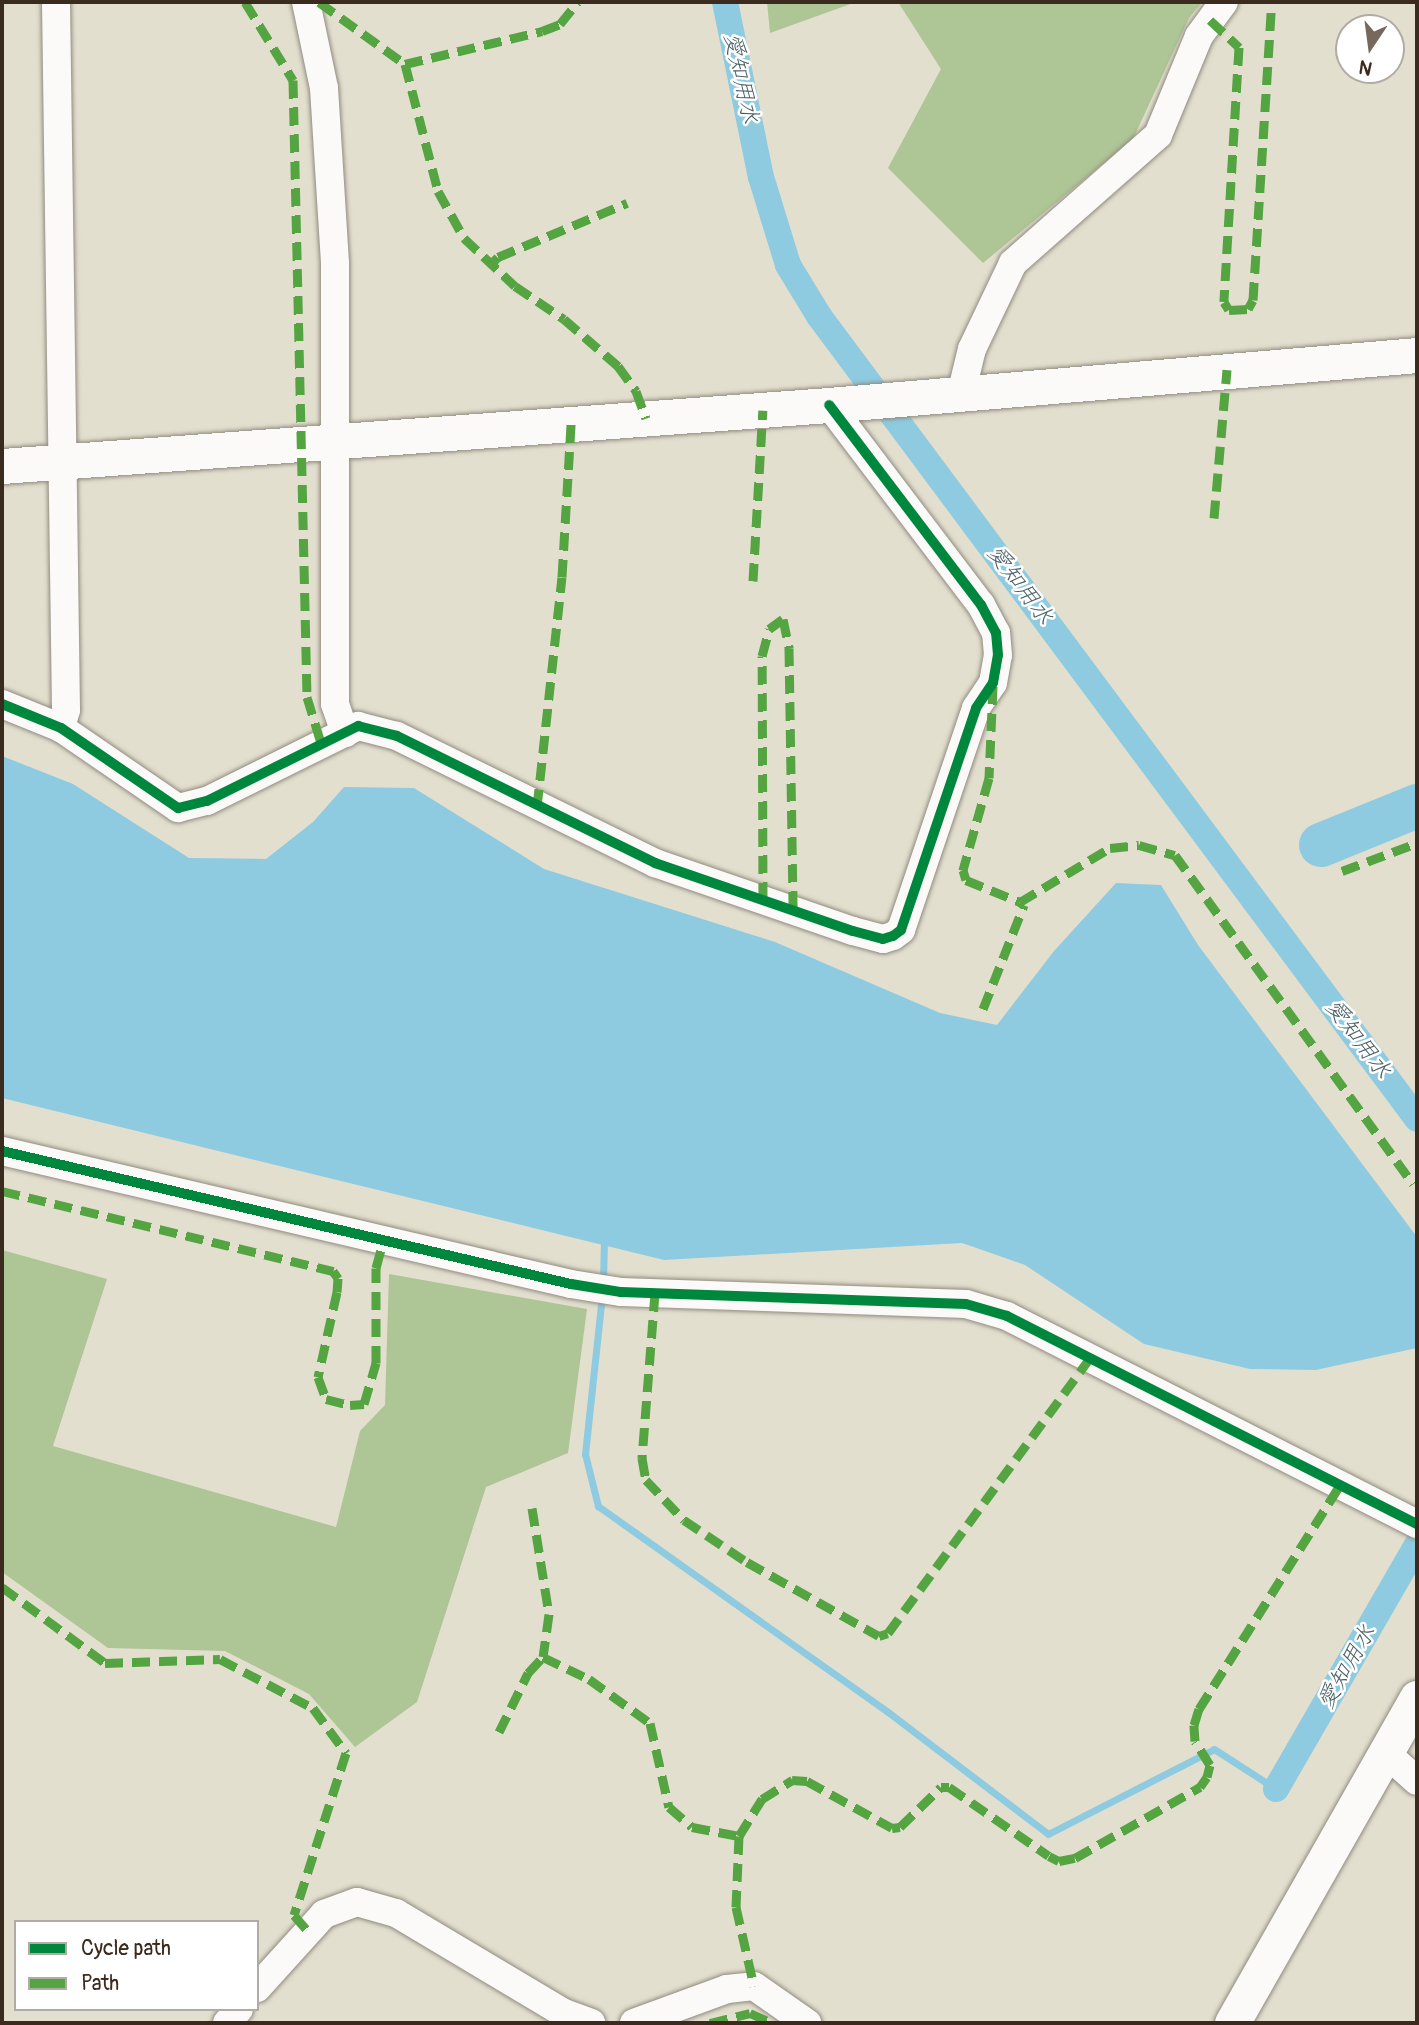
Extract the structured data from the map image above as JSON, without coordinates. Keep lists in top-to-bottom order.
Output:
{
  "water": ["愛知用水"],
  "legend": ["Cycle path", "Path"],
  "north": "bottom"
}
